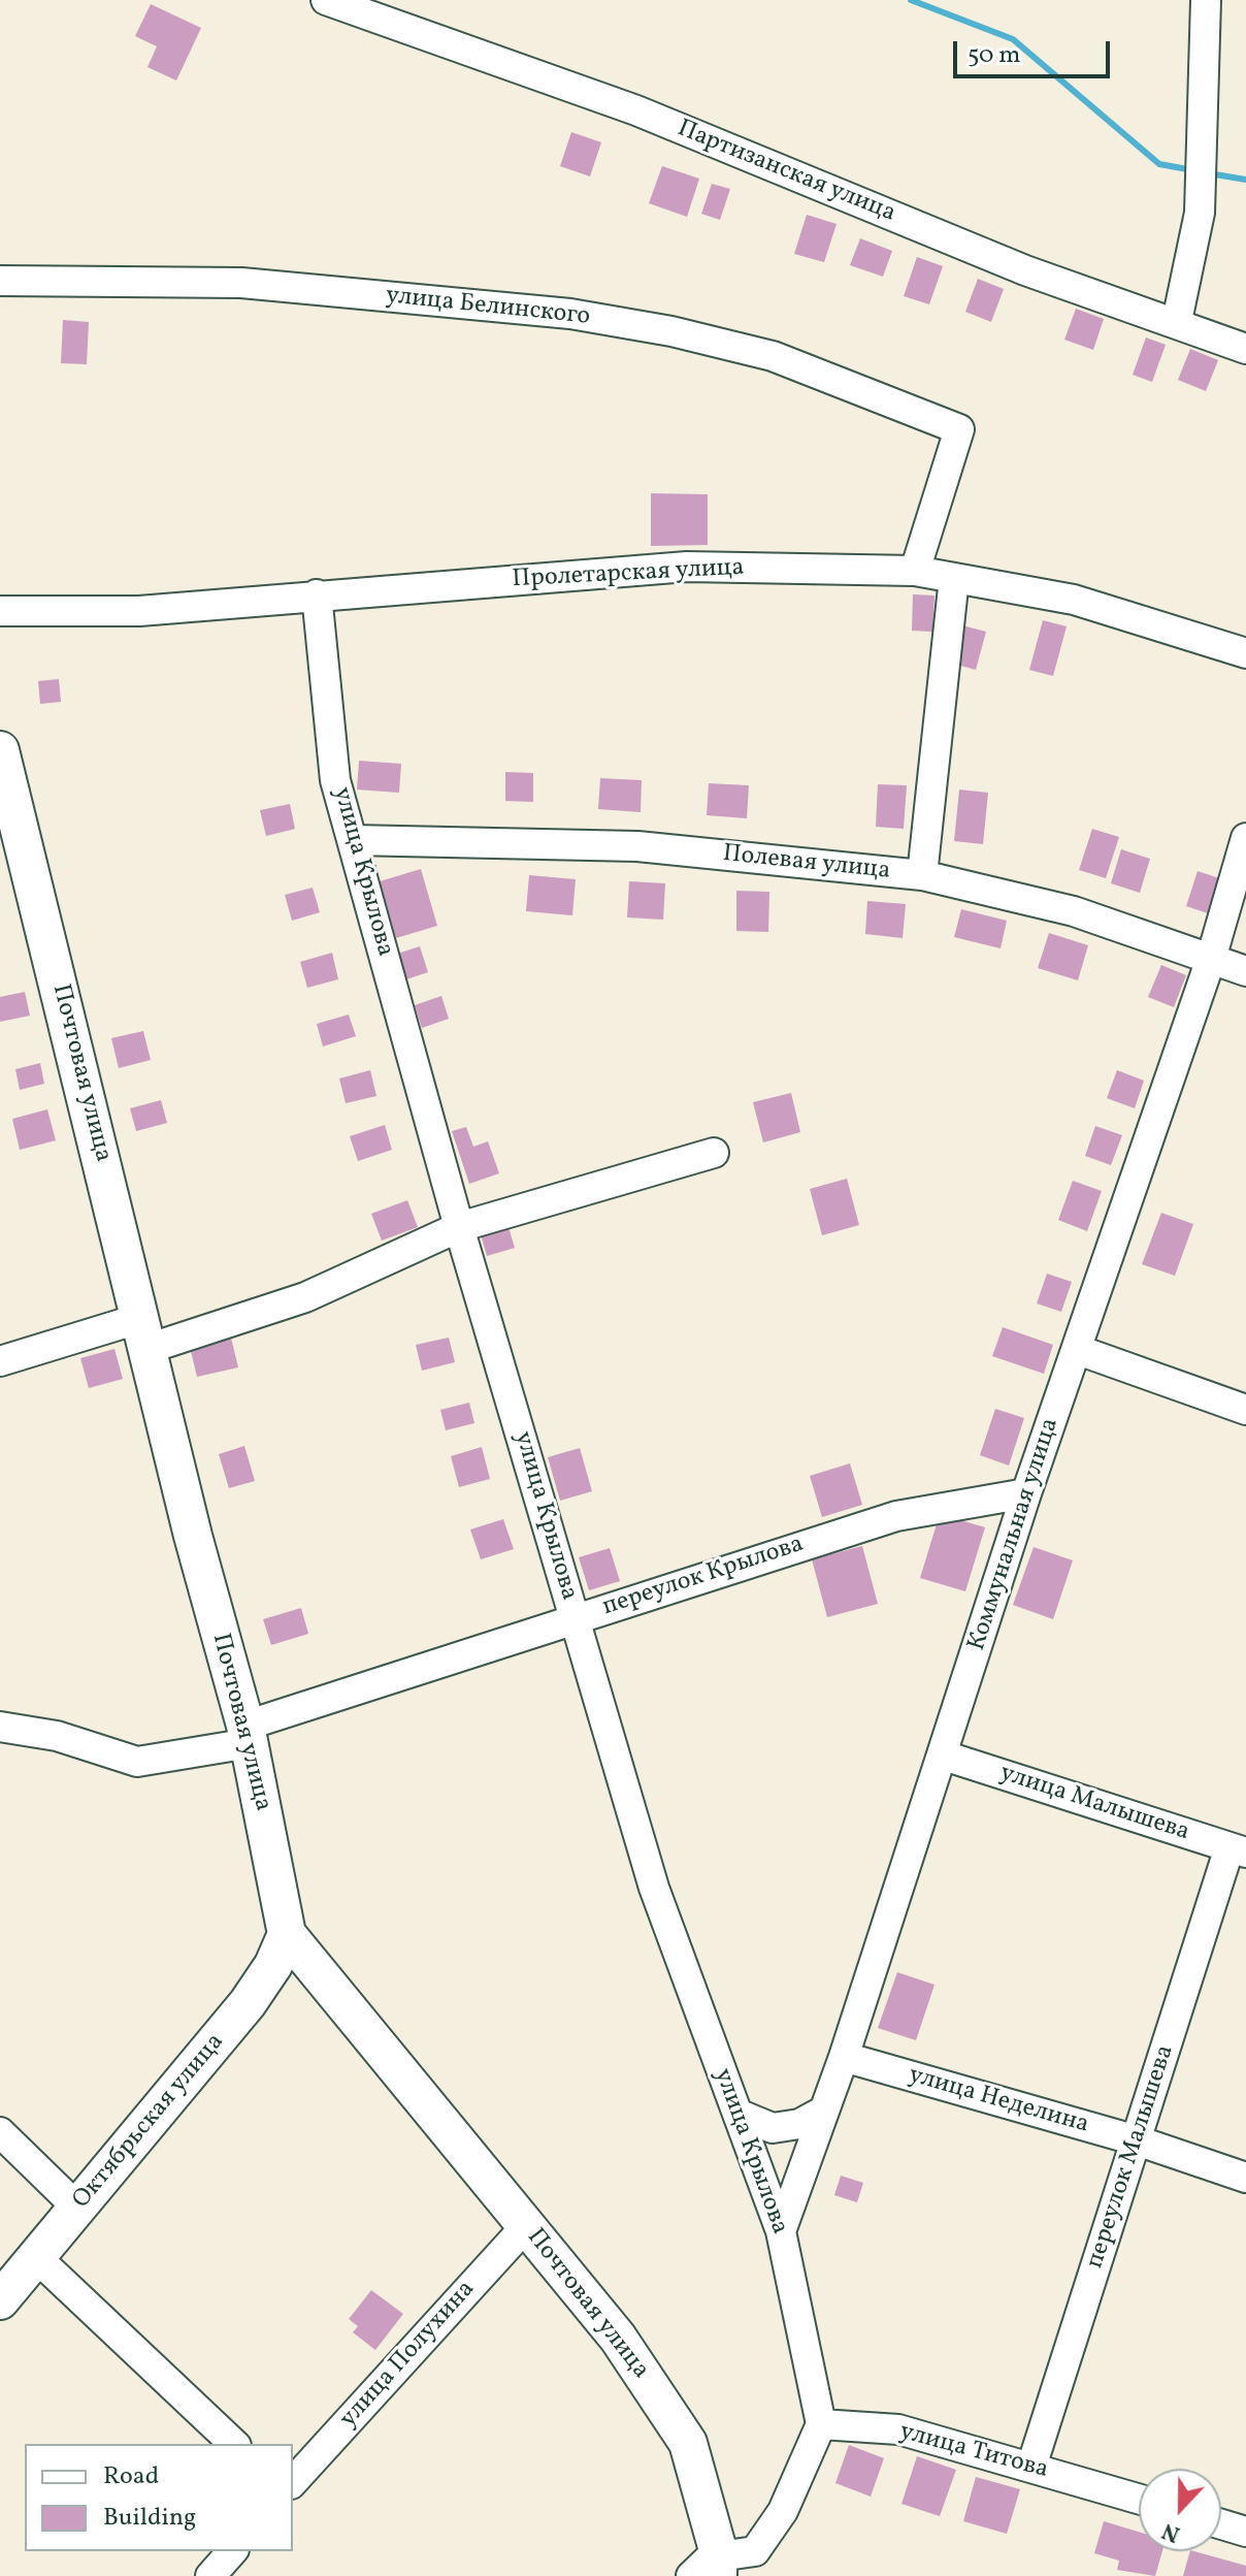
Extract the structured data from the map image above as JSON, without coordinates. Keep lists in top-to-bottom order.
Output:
{
  "streets": {
    "main road": ["Почтовая улица", "Октябрьская улица"],
    "street": [
      "Партизанская улица",
      "улица Белинского",
      "Пролетарская улица",
      "Полевая улица",
      "улица Крылова",
      "Коммунальная улица",
      "переулок Крылова",
      "улица Малышева",
      "улица Неделина",
      "переулок Малышева",
      "улица Полухина",
      "улица Титова"
    ]
  },
  "crossings": [
    ["улица Белинского", "Пролетарская улица"],
    ["Пролетарская улица", "улица Крылова"],
    ["Полевая улица", "улица Крылова"],
    ["Полевая улица", "Коммунальная улица"],
    ["улица Крылова", "Коммунальная улица"],
    ["улица Крылова", "переулок Крылова"],
    ["улица Крылова", "улица Титова"],
    ["Почтовая улица", "переулок Крылова"],
    ["Почтовая улица", "Октябрьская улица"],
    ["Почтовая улица", "улица Полухина"],
    ["Коммунальная улица", "переулок Крылова"],
    ["Коммунальная улица", "улица Малышева"],
    ["Коммунальная улица", "улица Неделина"],
    ["улица Малышева", "переулок Малышева"],
    ["улица Неделина", "переулок Малышева"],
    ["переулок Малышева", "улица Титова"]
  ],
  "legend": ["Road", "Building"],
  "scale_bar": "50 m",
  "north": "bottom"
}
